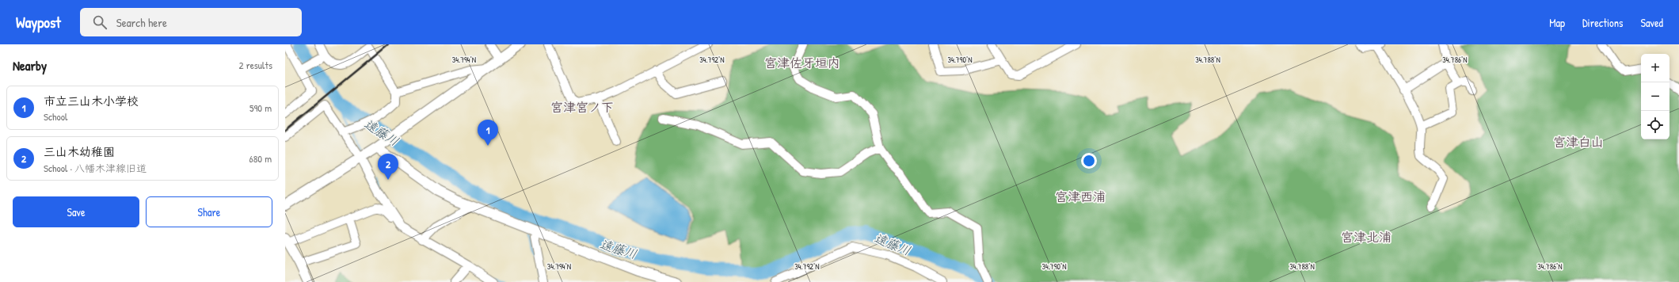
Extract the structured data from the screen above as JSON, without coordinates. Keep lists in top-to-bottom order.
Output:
{
  "districts": [
    "宮津佐牙垣内",
    "宮津宮ノ下",
    "宮津白山",
    "宮津西浦",
    "宮津北浦"
  ],
  "water": ["遠藤川"],
  "page": {
    "header": "Waypost",
    "search": "Search here",
    "nav": ["Map", "Directions", "Saved"],
    "heading": ["Nearby", "2 results"],
    "map_buttons": ["+", "−"],
    "list": [
      {
        "mark": "1",
        "name": "市立三山木小学校",
        "note": "School",
        "value": "590 m"
      },
      {
        "mark": "2",
        "name": "三山木幼稚園",
        "note": "School · 八幡木津線旧道",
        "value": "680 m"
      }
    ],
    "pins": ["1", "2"],
    "buttons": ["Save", "Share"]
  },
  "coordinates": [
    "34.794°N",
    "34.792°N",
    "34.790°N",
    "34.788°N",
    "34.786°N"
  ]
}
